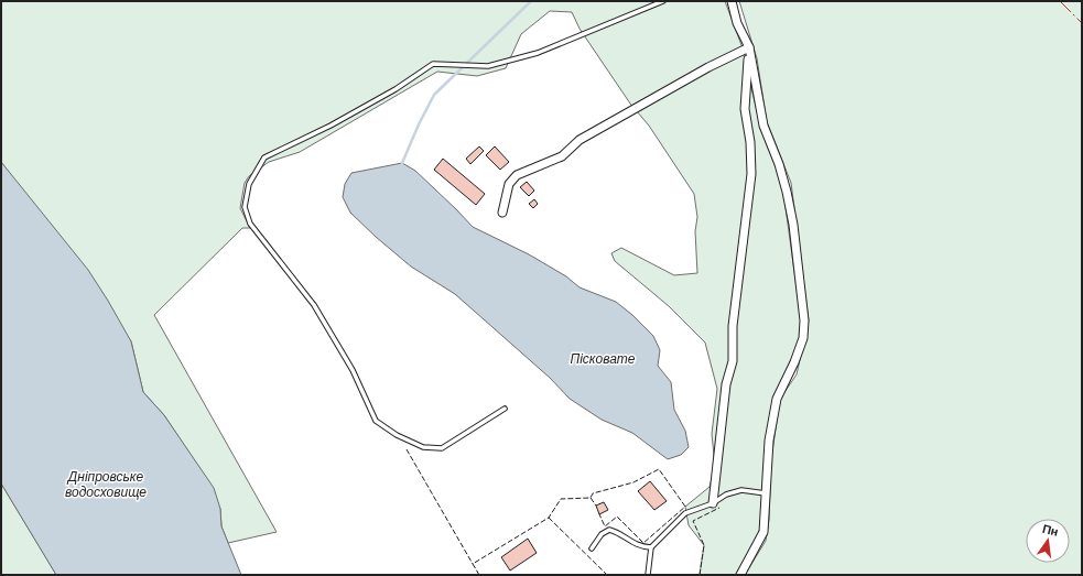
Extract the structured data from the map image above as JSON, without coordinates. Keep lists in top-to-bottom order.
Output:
{
  "water": ["Пісковате", "Дніпровське водосховище"],
  "north": "top"
}
